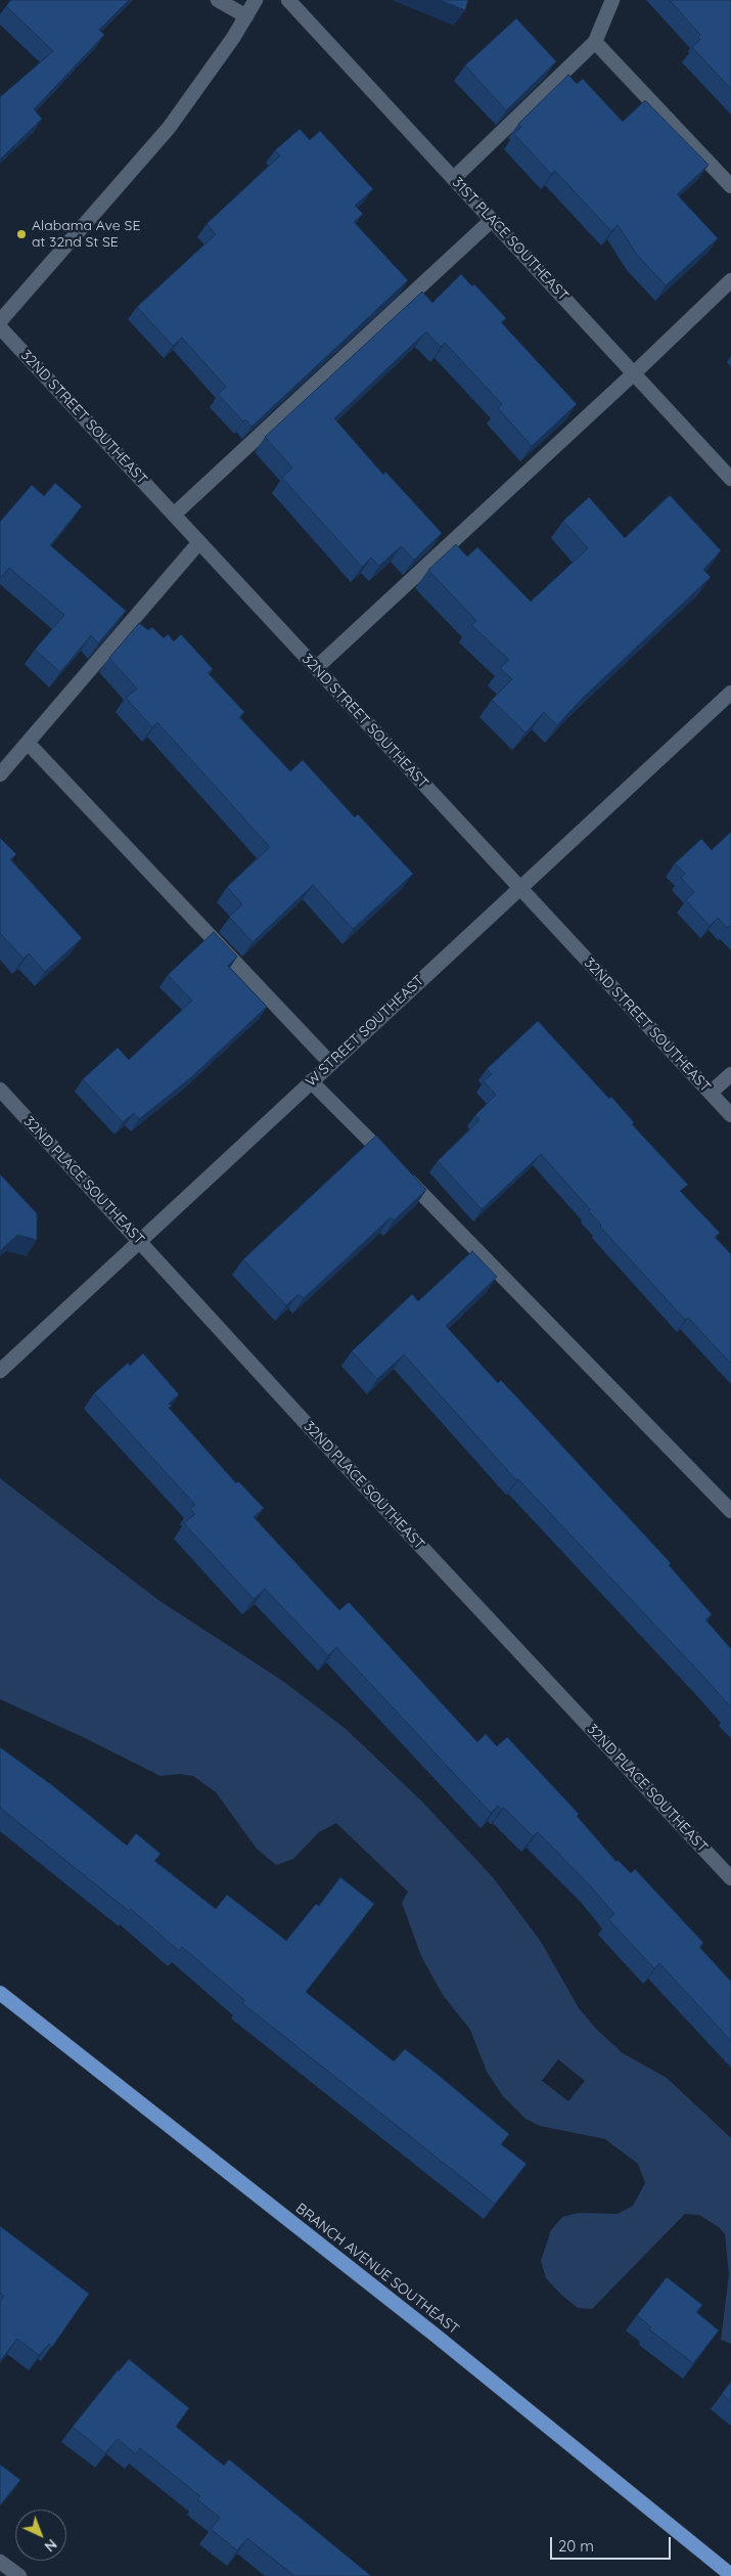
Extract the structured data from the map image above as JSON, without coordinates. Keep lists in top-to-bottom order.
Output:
{
  "streets": {
    "highway": ["BRANCH AVENUE SOUTHEAST"],
    "street": [
      "31ST PLACE SOUTHEAST",
      "32ND STREET SOUTHEAST",
      "W STREET SOUTHEAST",
      "32ND PLACE SOUTHEAST"
    ]
  },
  "crossings": [
    ["32ND STREET SOUTHEAST", "W STREET SOUTHEAST"],
    ["W STREET SOUTHEAST", "32ND PLACE SOUTHEAST"]
  ],
  "places": ["Alabama Ave SE at 32nd St SE"],
  "scale_bar": "20 m",
  "north": "bottom right"
}
